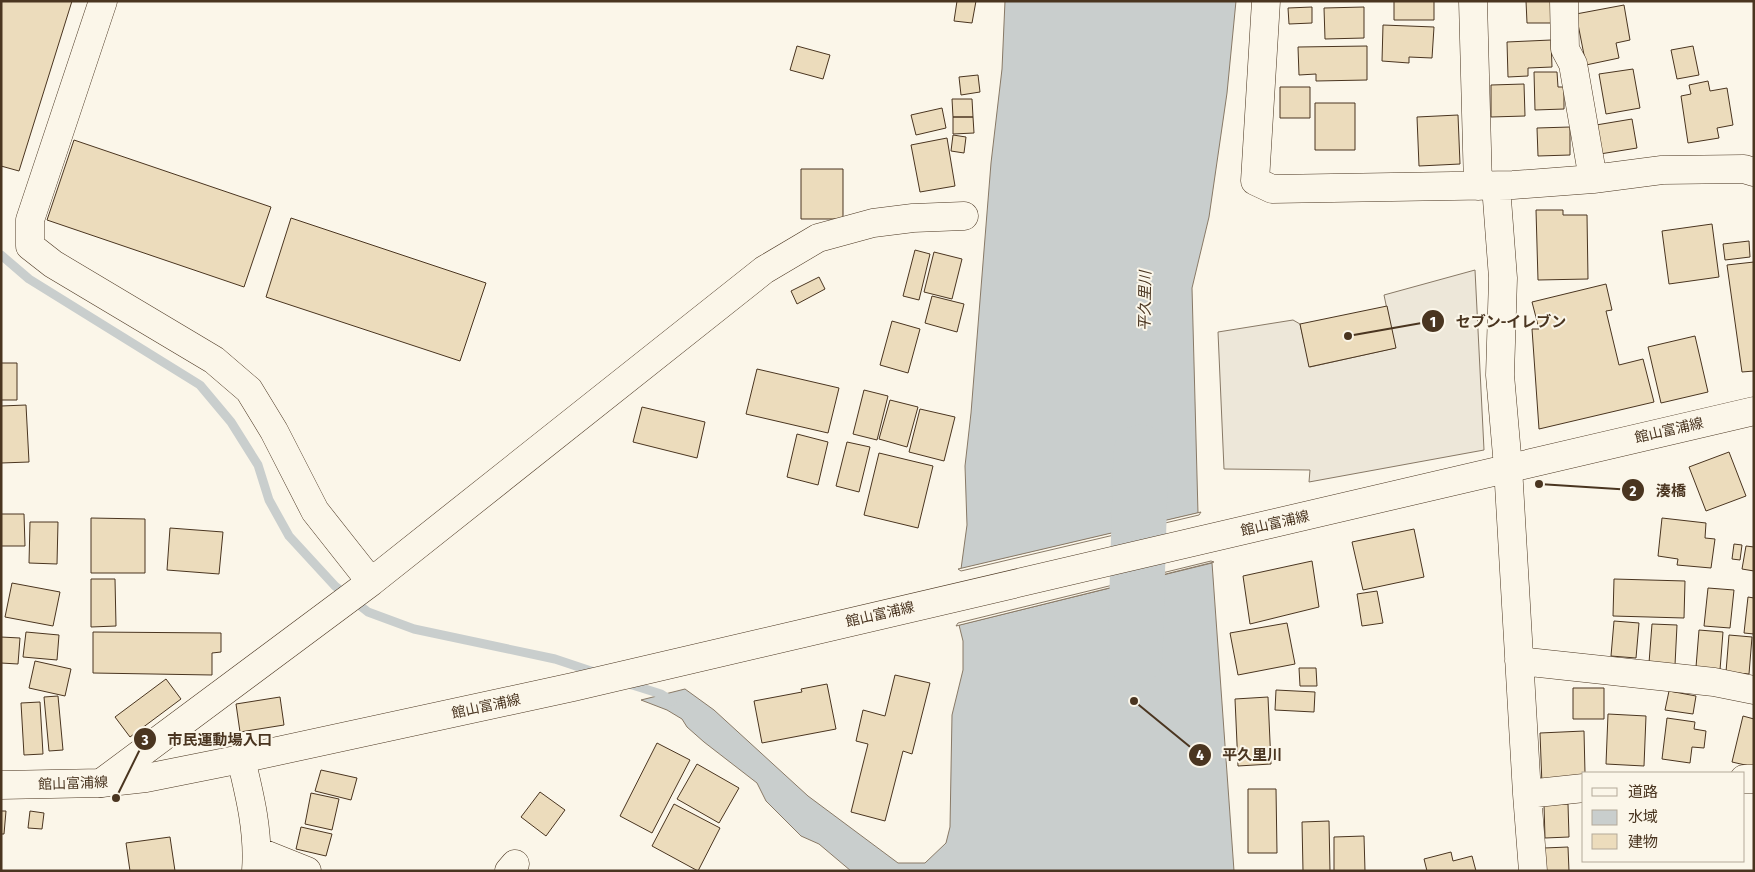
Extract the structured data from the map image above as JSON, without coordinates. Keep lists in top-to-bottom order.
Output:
{
  "streets": {
    "street": ["館山富浦線"]
  },
  "water": ["平久里川"],
  "places": [
    "セブン-イレブン",
    "湊橋",
    "平久里川",
    "市民運動場入口"
  ],
  "legend": ["道路", "水域", "建物"]
}
